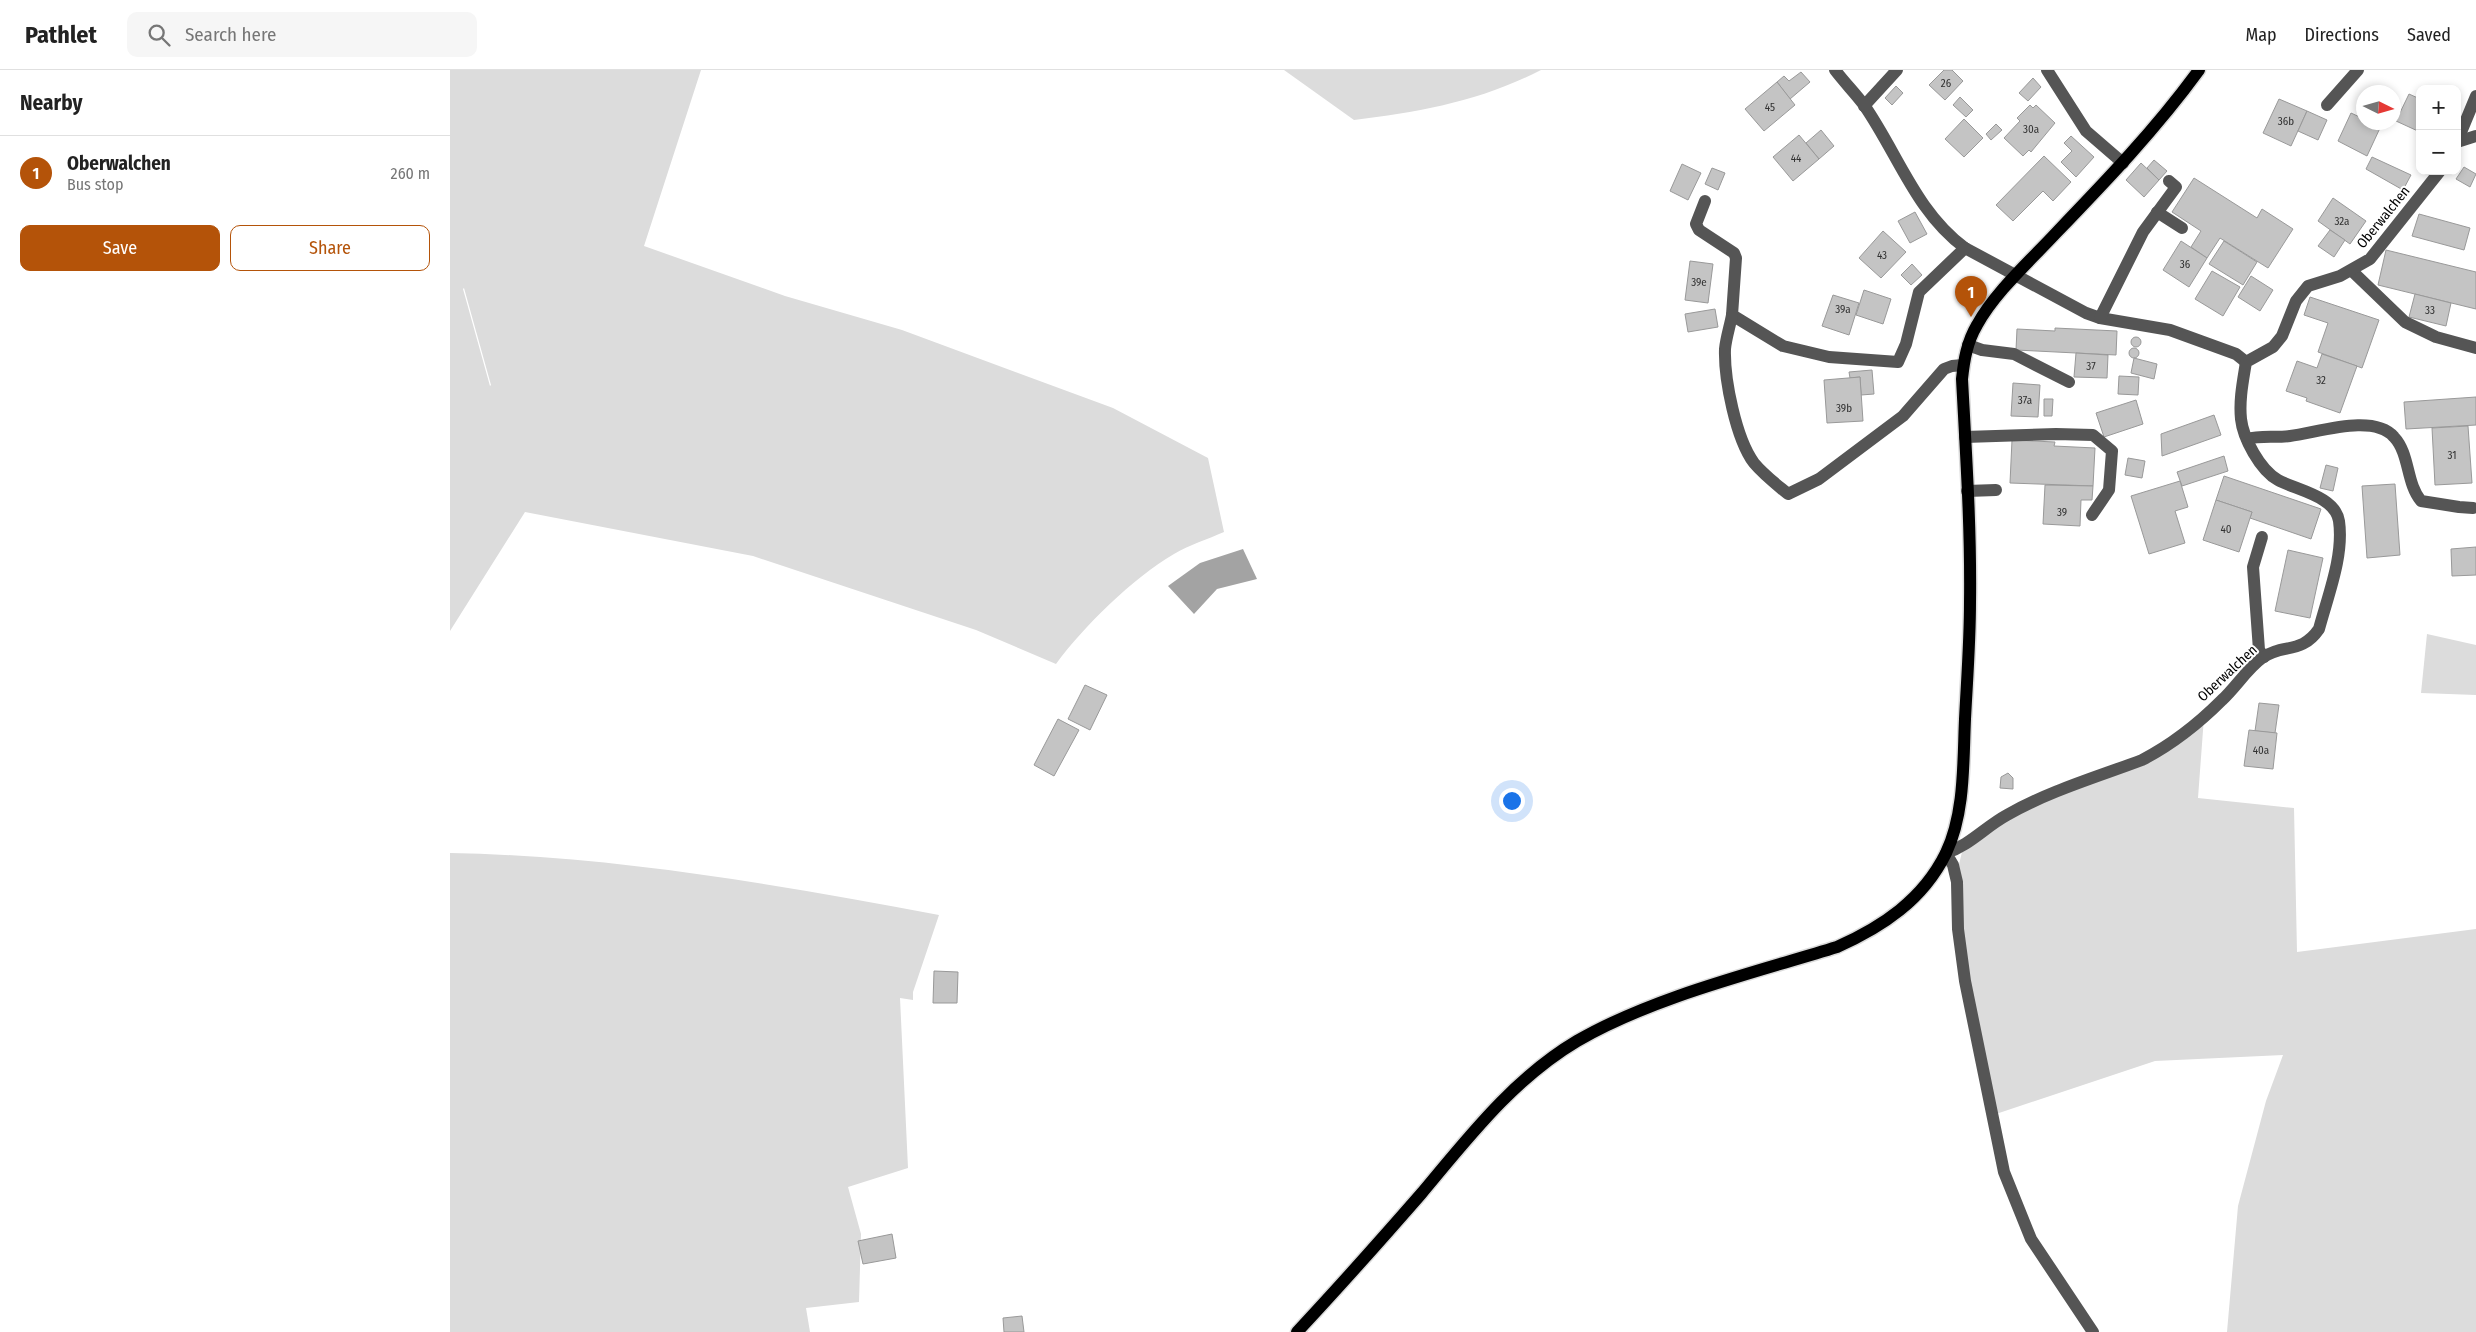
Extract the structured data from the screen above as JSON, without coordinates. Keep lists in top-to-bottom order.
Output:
{
  "streets": {
    "street": ["Oberwalchen"]
  },
  "house_numbers": [
    "26",
    "45",
    "36b",
    "30a",
    "44",
    "32a",
    "43",
    "36",
    "39e",
    "39a",
    "33",
    "37",
    "32",
    "37a",
    "39b",
    "31",
    "39",
    "40",
    "40a"
  ],
  "north": "right",
  "page": {
    "header": "Pathlet",
    "search": "Search here",
    "nav": ["Map", "Directions", "Saved"],
    "heading": "Nearby",
    "map_buttons": ["+", "−"],
    "list": [
      {
        "mark": "1",
        "name": "Oberwalchen",
        "note": "Bus stop",
        "value": "260 m"
      }
    ],
    "buttons": ["Save", "Share"],
    "pins": "1"
  }
}
